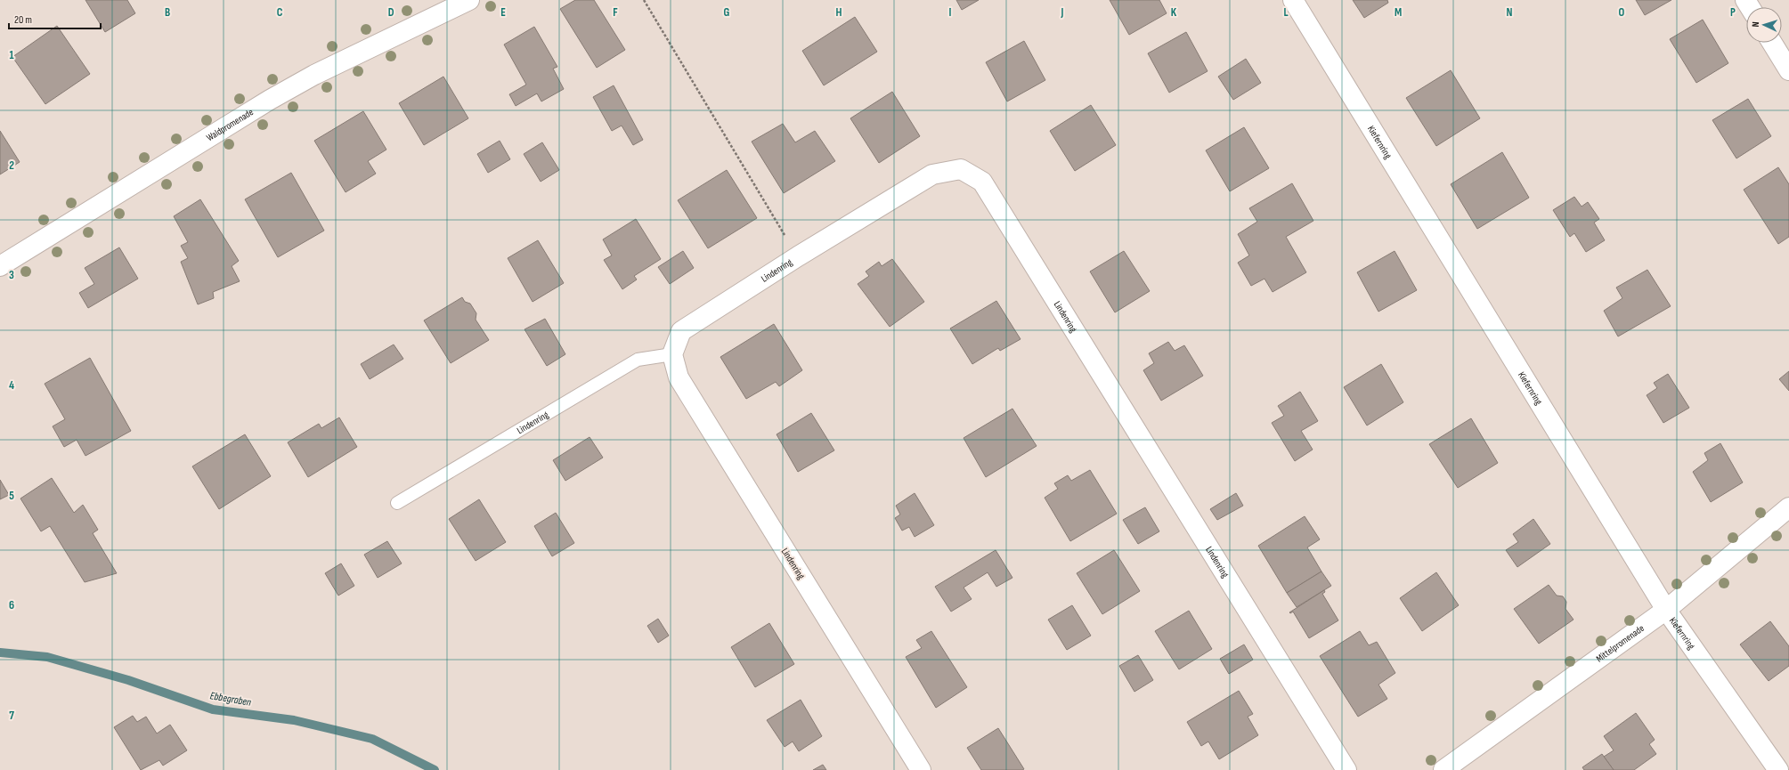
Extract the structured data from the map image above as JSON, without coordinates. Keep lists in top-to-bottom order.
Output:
{
  "streets": {
    "street": [
      "Waldpromenade",
      "Kiefernring",
      "Lindenring",
      "Mittelpromenade"
    ]
  },
  "crossings": [
    ["Kiefernring", "Mittelpromenade"]
  ],
  "water": ["Ebbegraben"],
  "scale_bar": "20 m",
  "north": "left",
  "grid": {
    "columns": [
      "B",
      "C",
      "D",
      "E",
      "F",
      "G",
      "H",
      "I",
      "J",
      "K",
      "L",
      "M",
      "N",
      "O",
      "P"
    ],
    "rows": [
      "1",
      "2",
      "3",
      "4",
      "5",
      "6",
      "7"
    ]
  }
}
